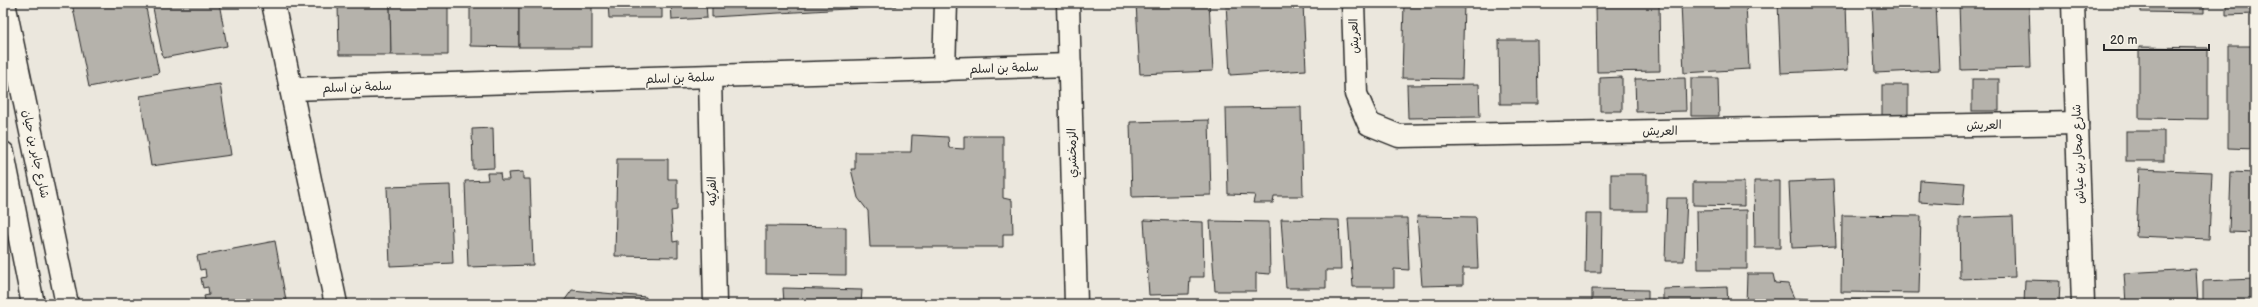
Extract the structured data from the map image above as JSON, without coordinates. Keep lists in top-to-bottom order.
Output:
{
  "streets": {
    "street": [
      "العريش",
      "سلمة بن اسلم",
      "الزمخشري",
      "شارع جابر بن حيان",
      "شارع صحار بن عياش",
      "الفركيه"
    ]
  },
  "crossings": [
    ["العريش", "شارع صحار بن عياش"],
    ["سلمة بن اسلم", "الزمخشري"],
    ["سلمة بن اسلم", "الفركيه"]
  ],
  "scale_bar": "20 m"
}
